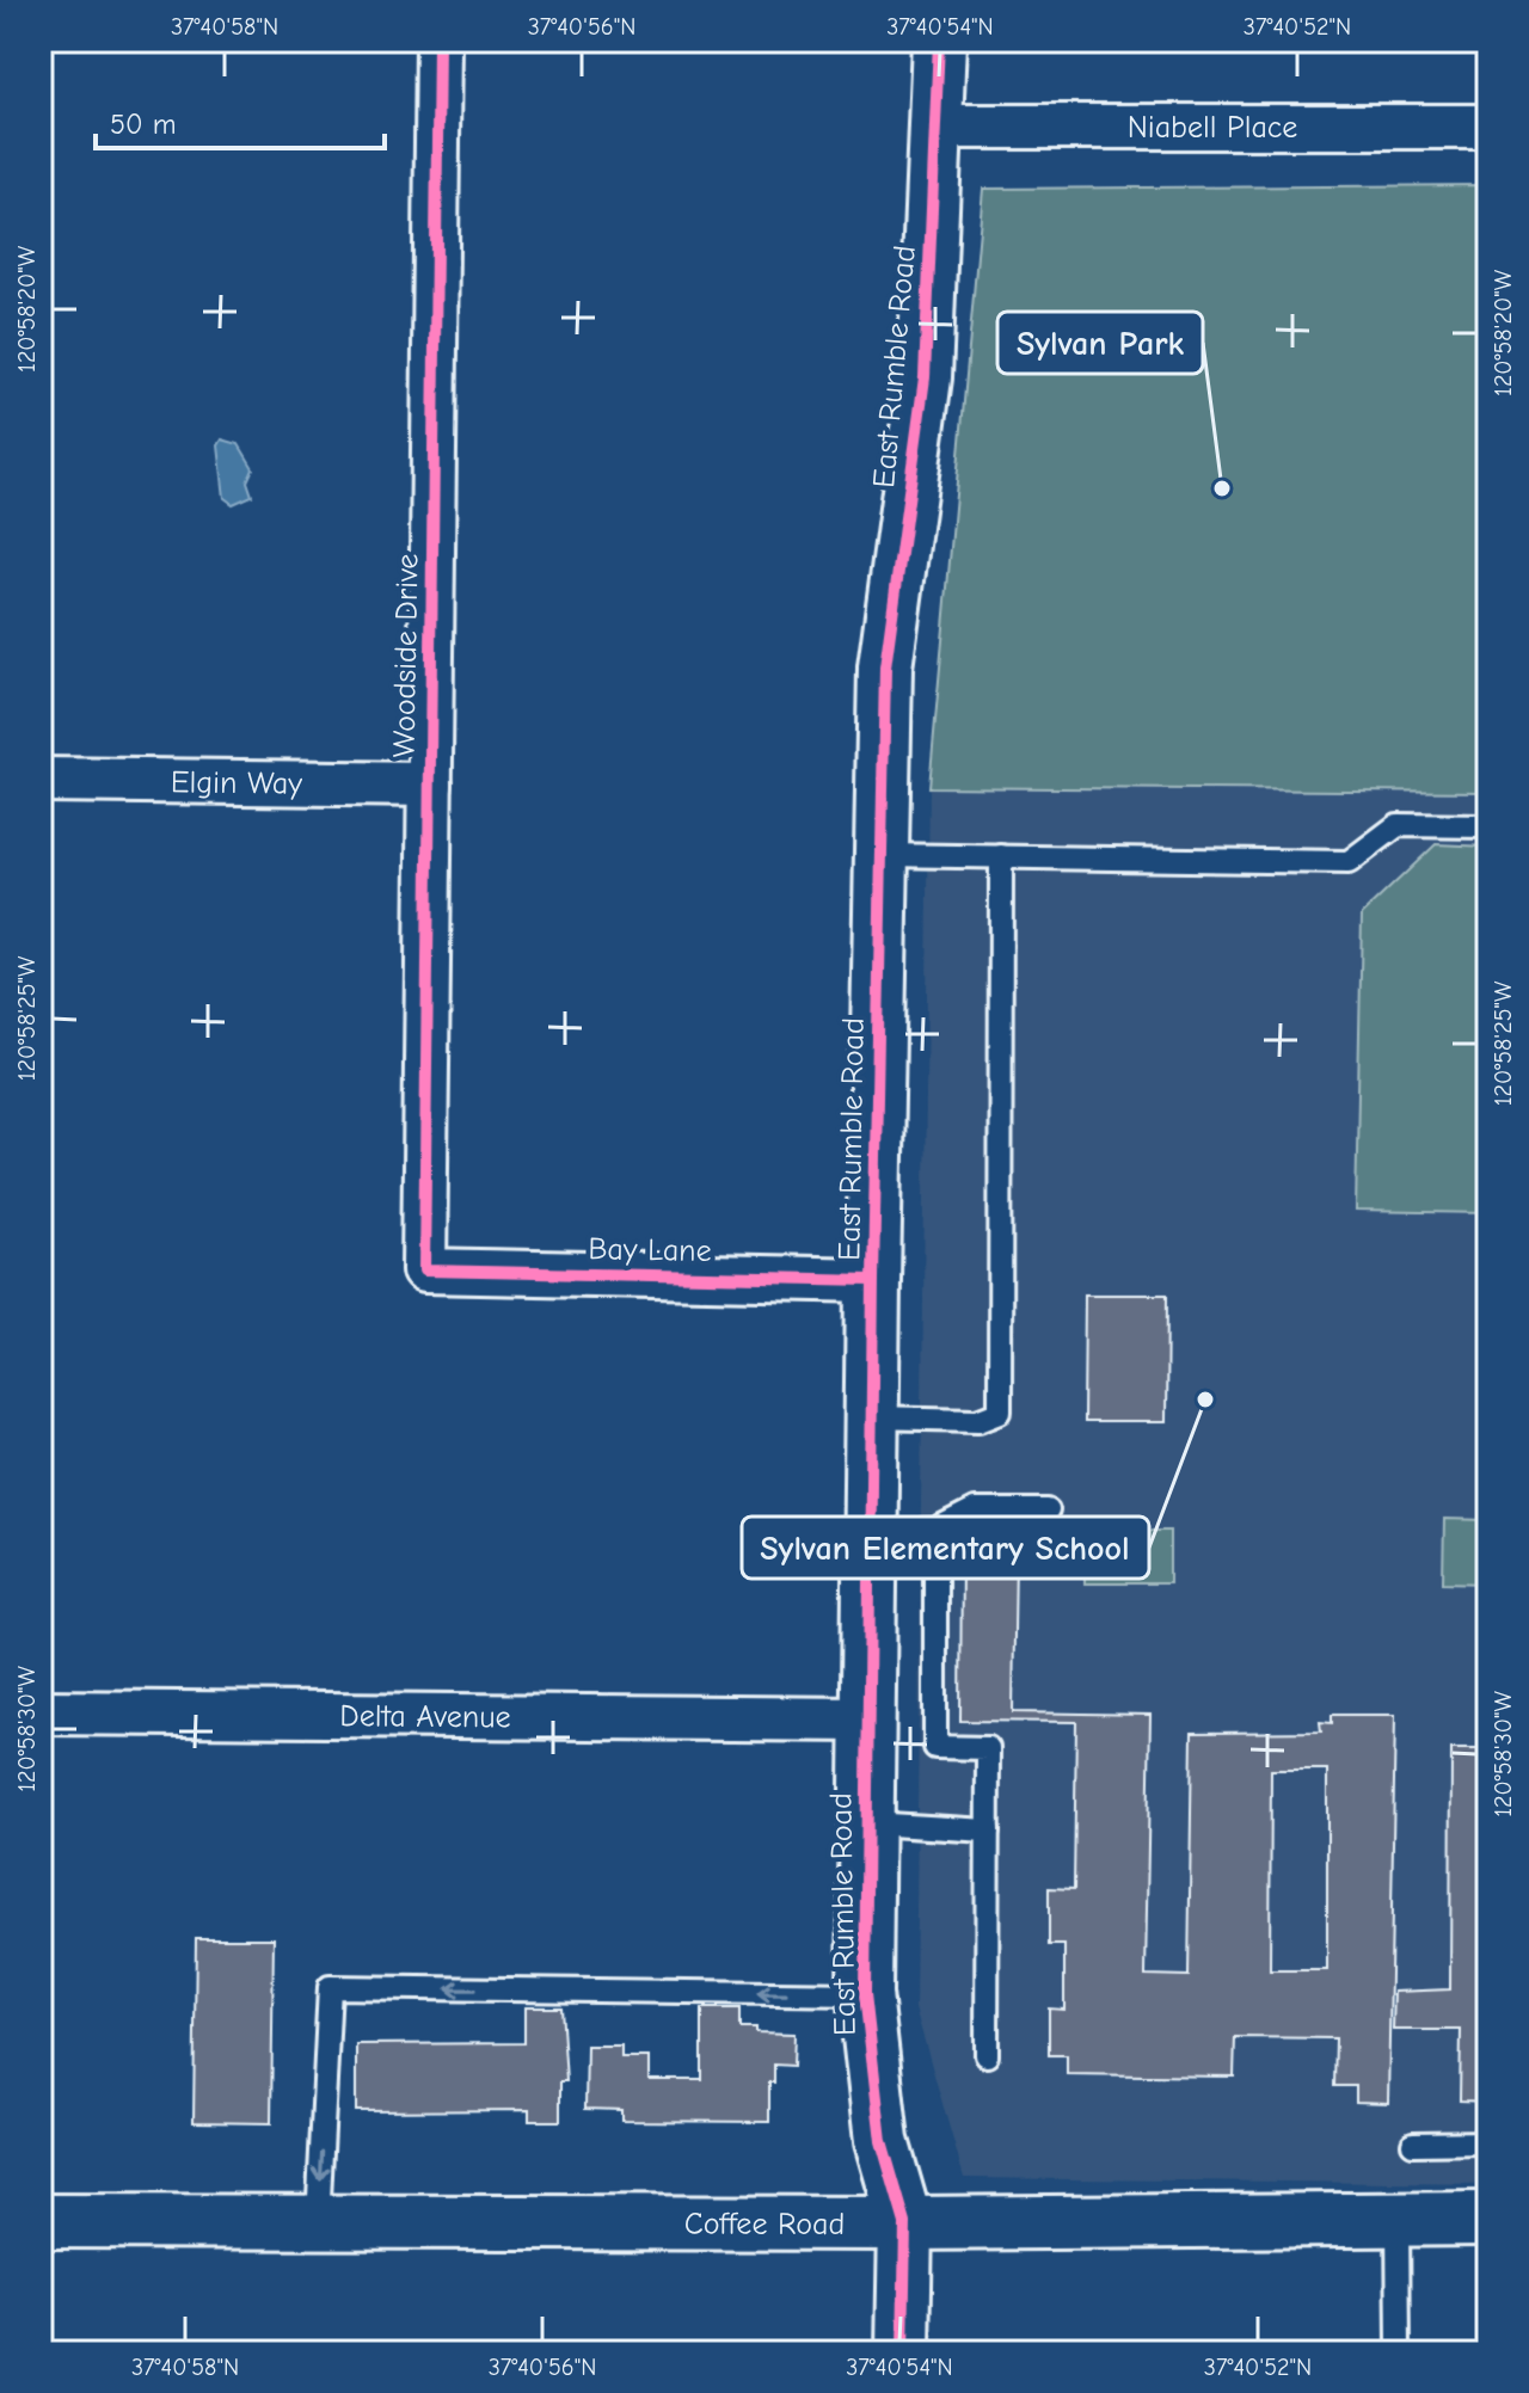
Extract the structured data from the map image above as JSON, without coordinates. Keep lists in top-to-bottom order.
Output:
{
  "streets": {
    "street": [
      "Niabell Place",
      "East Rumble Road",
      "Woodside Drive",
      "Elgin Way",
      "Bay Lane",
      "Delta Avenue",
      "Coffee Road"
    ]
  },
  "crossings": [
    ["Niabell Place", "East Rumble Road"],
    ["East Rumble Road", "Bay Lane"],
    ["East Rumble Road", "Delta Avenue"],
    ["East Rumble Road", "Coffee Road"],
    ["Woodside Drive", "Elgin Way"],
    ["Woodside Drive", "Bay Lane"]
  ],
  "places": ["Sylvan Park", "Sylvan Elementary School"],
  "scale_bar": "50 m",
  "coordinates": [
    "37°40'58\"N",
    "37°40'56\"N",
    "37°40'54\"N",
    "37°40'52\"N",
    "120°58'20\"W",
    "120°58'25\"W",
    "120°58'30\"W"
  ]
}
